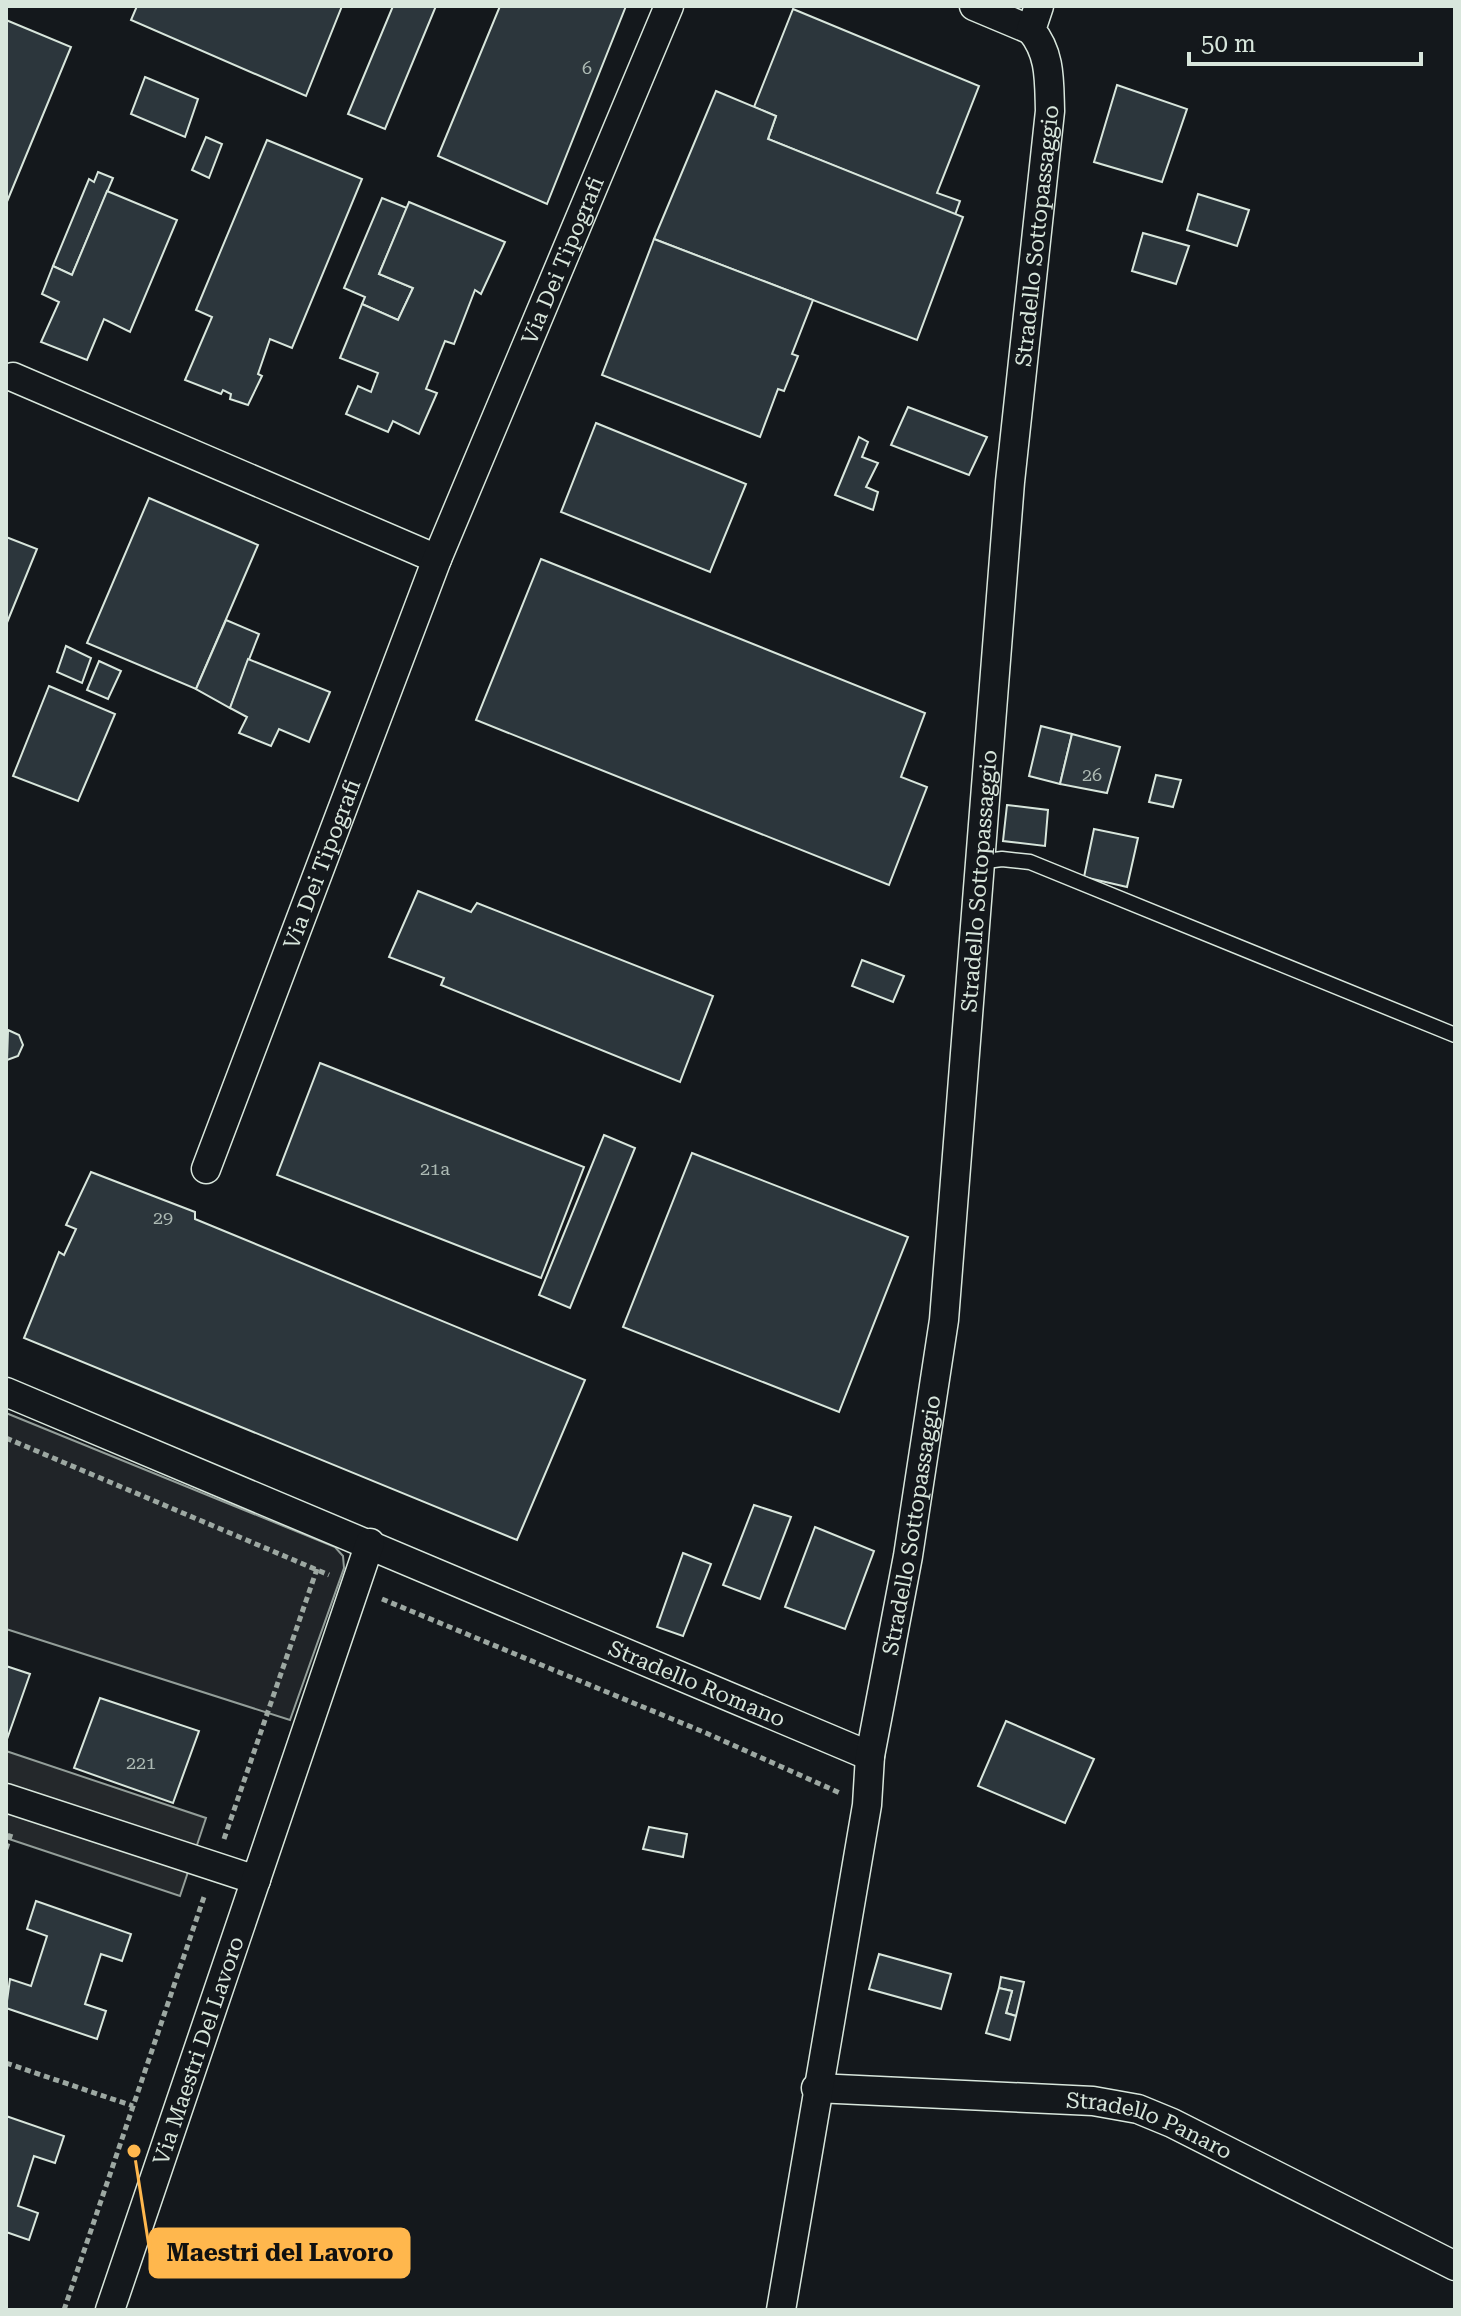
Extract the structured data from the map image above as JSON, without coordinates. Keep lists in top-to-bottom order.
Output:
{
  "streets": {
    "street": [
      "Stradello Sottopassaggio",
      "Via Dei Tipografi",
      "Stradello Romano",
      "Via Maestri Del Lavoro",
      "Stradello Panaro"
    ]
  },
  "crossings": [
    ["Stradello Sottopassaggio", "Stradello Romano"],
    ["Stradello Romano", "Via Maestri Del Lavoro"]
  ],
  "places": ["Maestri del Lavoro"],
  "house_numbers": [
    "6",
    "26",
    "21a",
    "29",
    "221"
  ],
  "scale_bar": "50 m"
}
